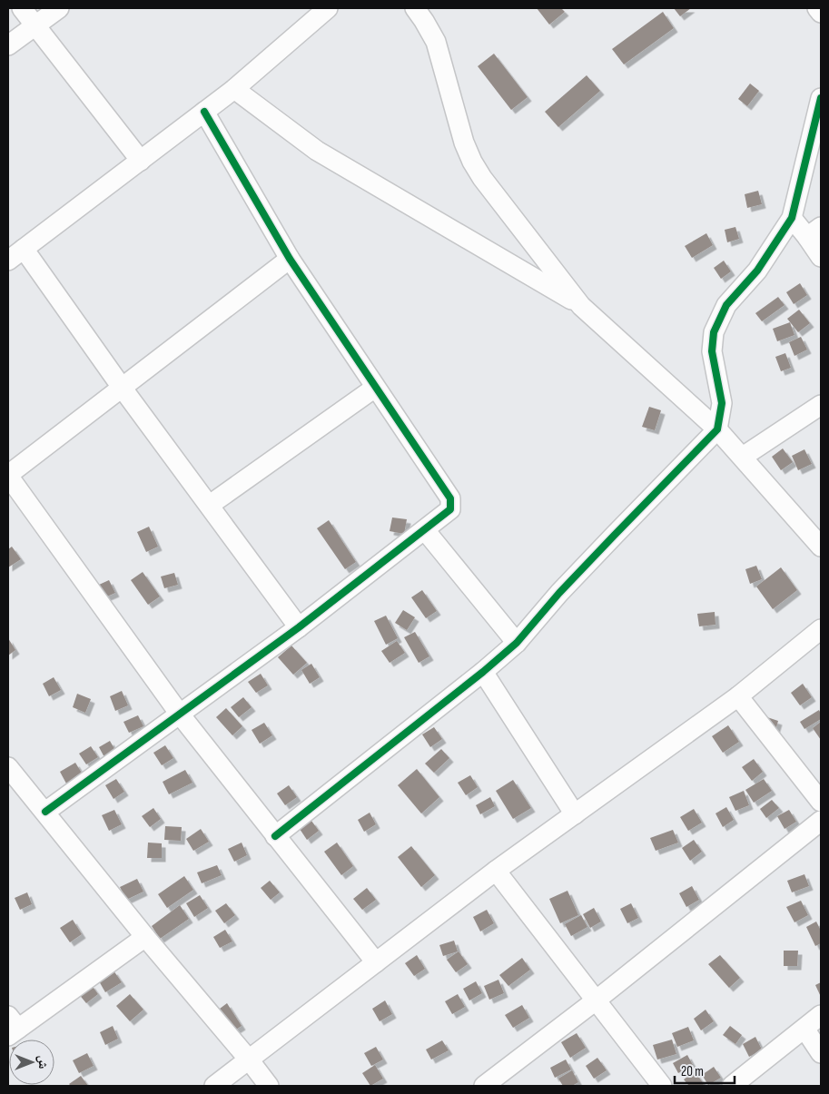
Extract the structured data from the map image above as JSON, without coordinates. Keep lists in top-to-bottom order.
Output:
{
  "scale_bar": "20 m",
  "north": "right"
}
